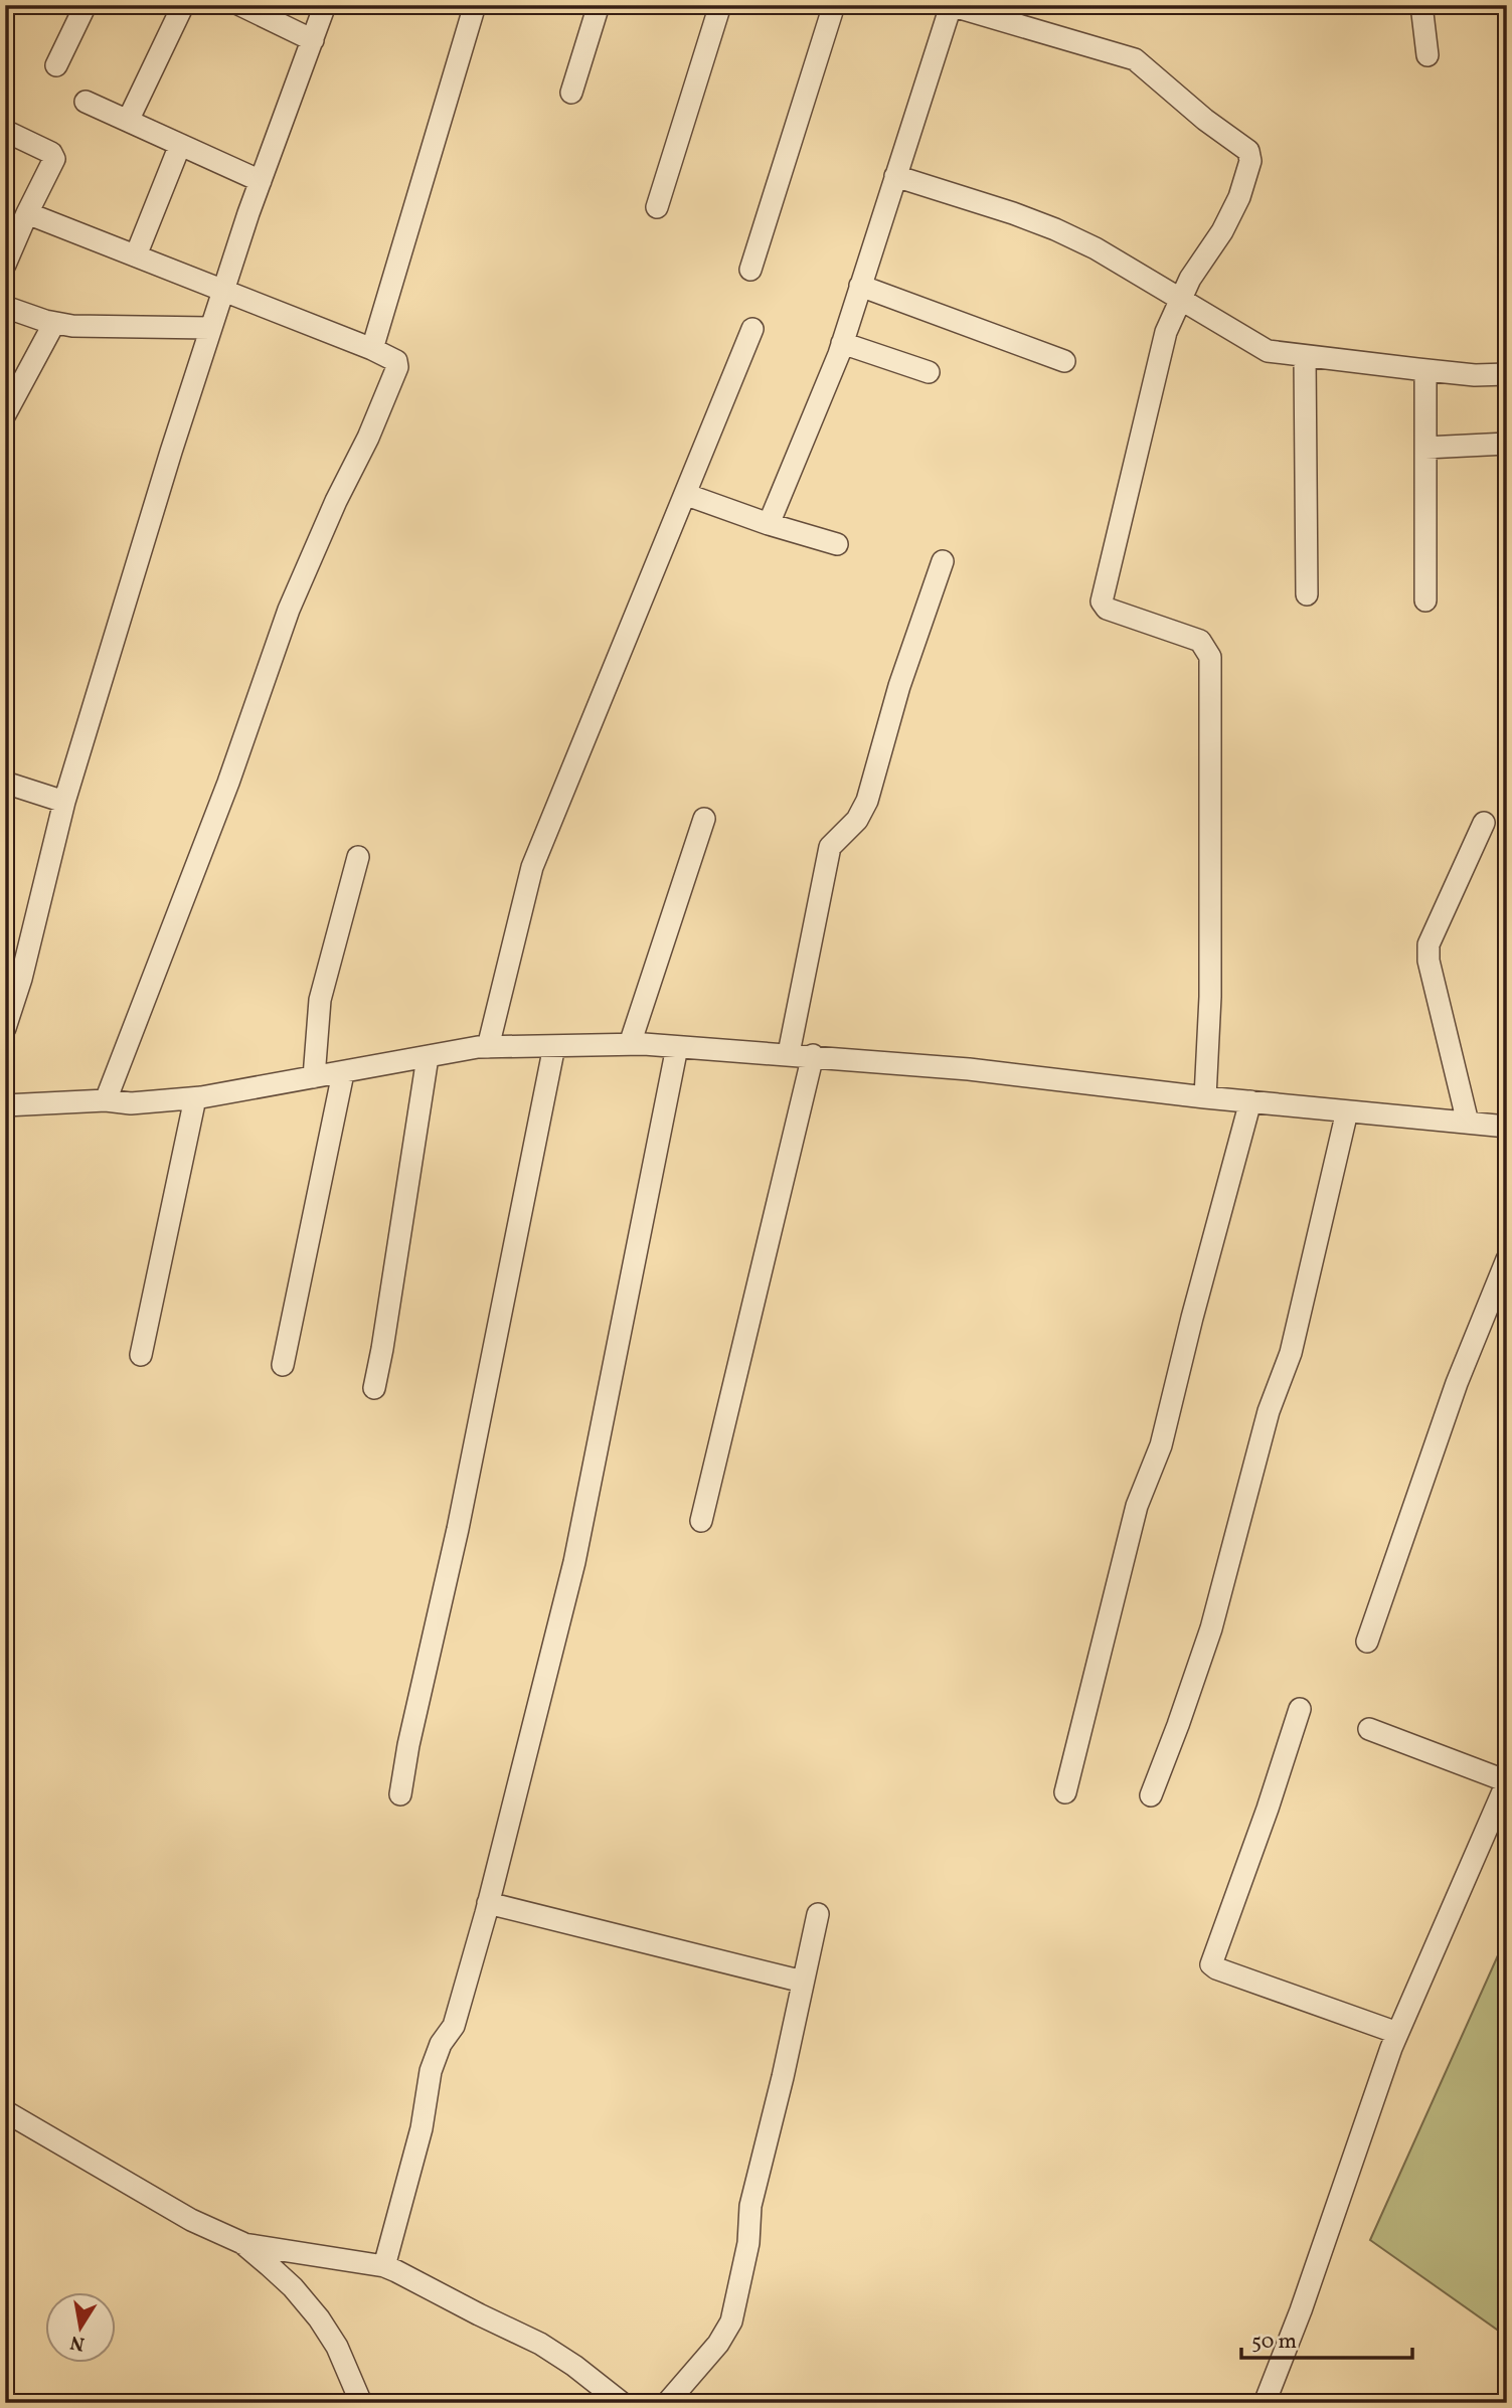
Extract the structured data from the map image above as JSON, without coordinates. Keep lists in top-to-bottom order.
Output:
{
  "scale_bar": "50 m",
  "north": "bottom"
}
